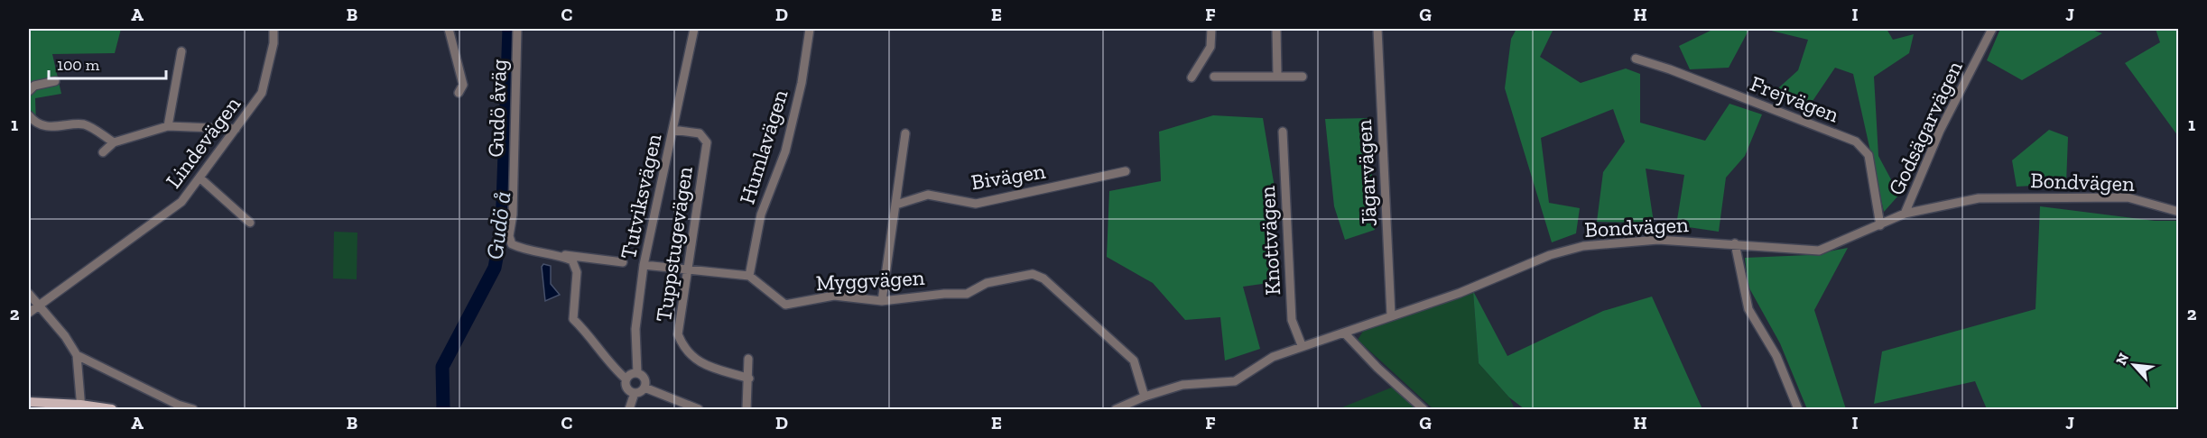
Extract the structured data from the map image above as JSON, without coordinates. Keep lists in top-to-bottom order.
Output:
{
  "streets": {
    "street": [
      "Frejvägen",
      "Gudö åväg",
      "Godsägarvägen",
      "Lindevägen",
      "Humlavägen",
      "Jägarvägen",
      "Bivägen",
      "Bondvägen",
      "Tutviksvägen",
      "Knottvägen",
      "Tuppstugevägen",
      "Myggvägen"
    ]
  },
  "crossings": [
    ["Frejvägen", "Bondvägen"],
    ["Godsägarvägen", "Bondvägen"],
    ["Humlavägen", "Myggvägen"],
    ["Jägarvägen", "Bondvägen"],
    ["Bondvägen", "Knottvägen"],
    ["Bondvägen", "Myggvägen"],
    ["Tutviksvägen", "Tuppstugevägen"]
  ],
  "water": ["Gudö å"],
  "scale_bar": "100 m",
  "north": "top left",
  "grid": {
    "columns": [
      "A",
      "B",
      "C",
      "D",
      "E",
      "F",
      "G",
      "H",
      "I",
      "J"
    ],
    "rows": ["1", "2"]
  }
}
